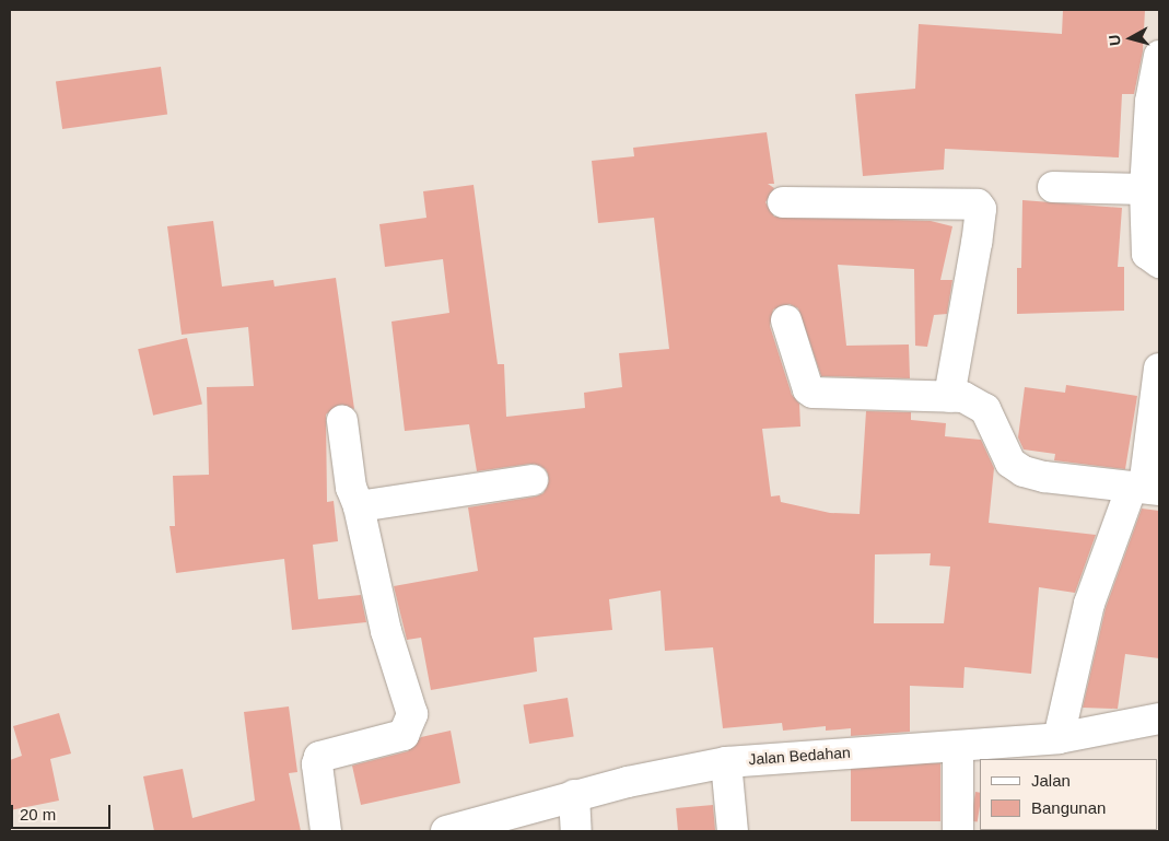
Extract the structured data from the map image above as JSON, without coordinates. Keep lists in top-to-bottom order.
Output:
{
  "streets": {
    "street": ["Jalan Bedahan"]
  },
  "legend": ["Jalan", "Bangunan"],
  "scale_bar": "20 m",
  "north": "left"
}
